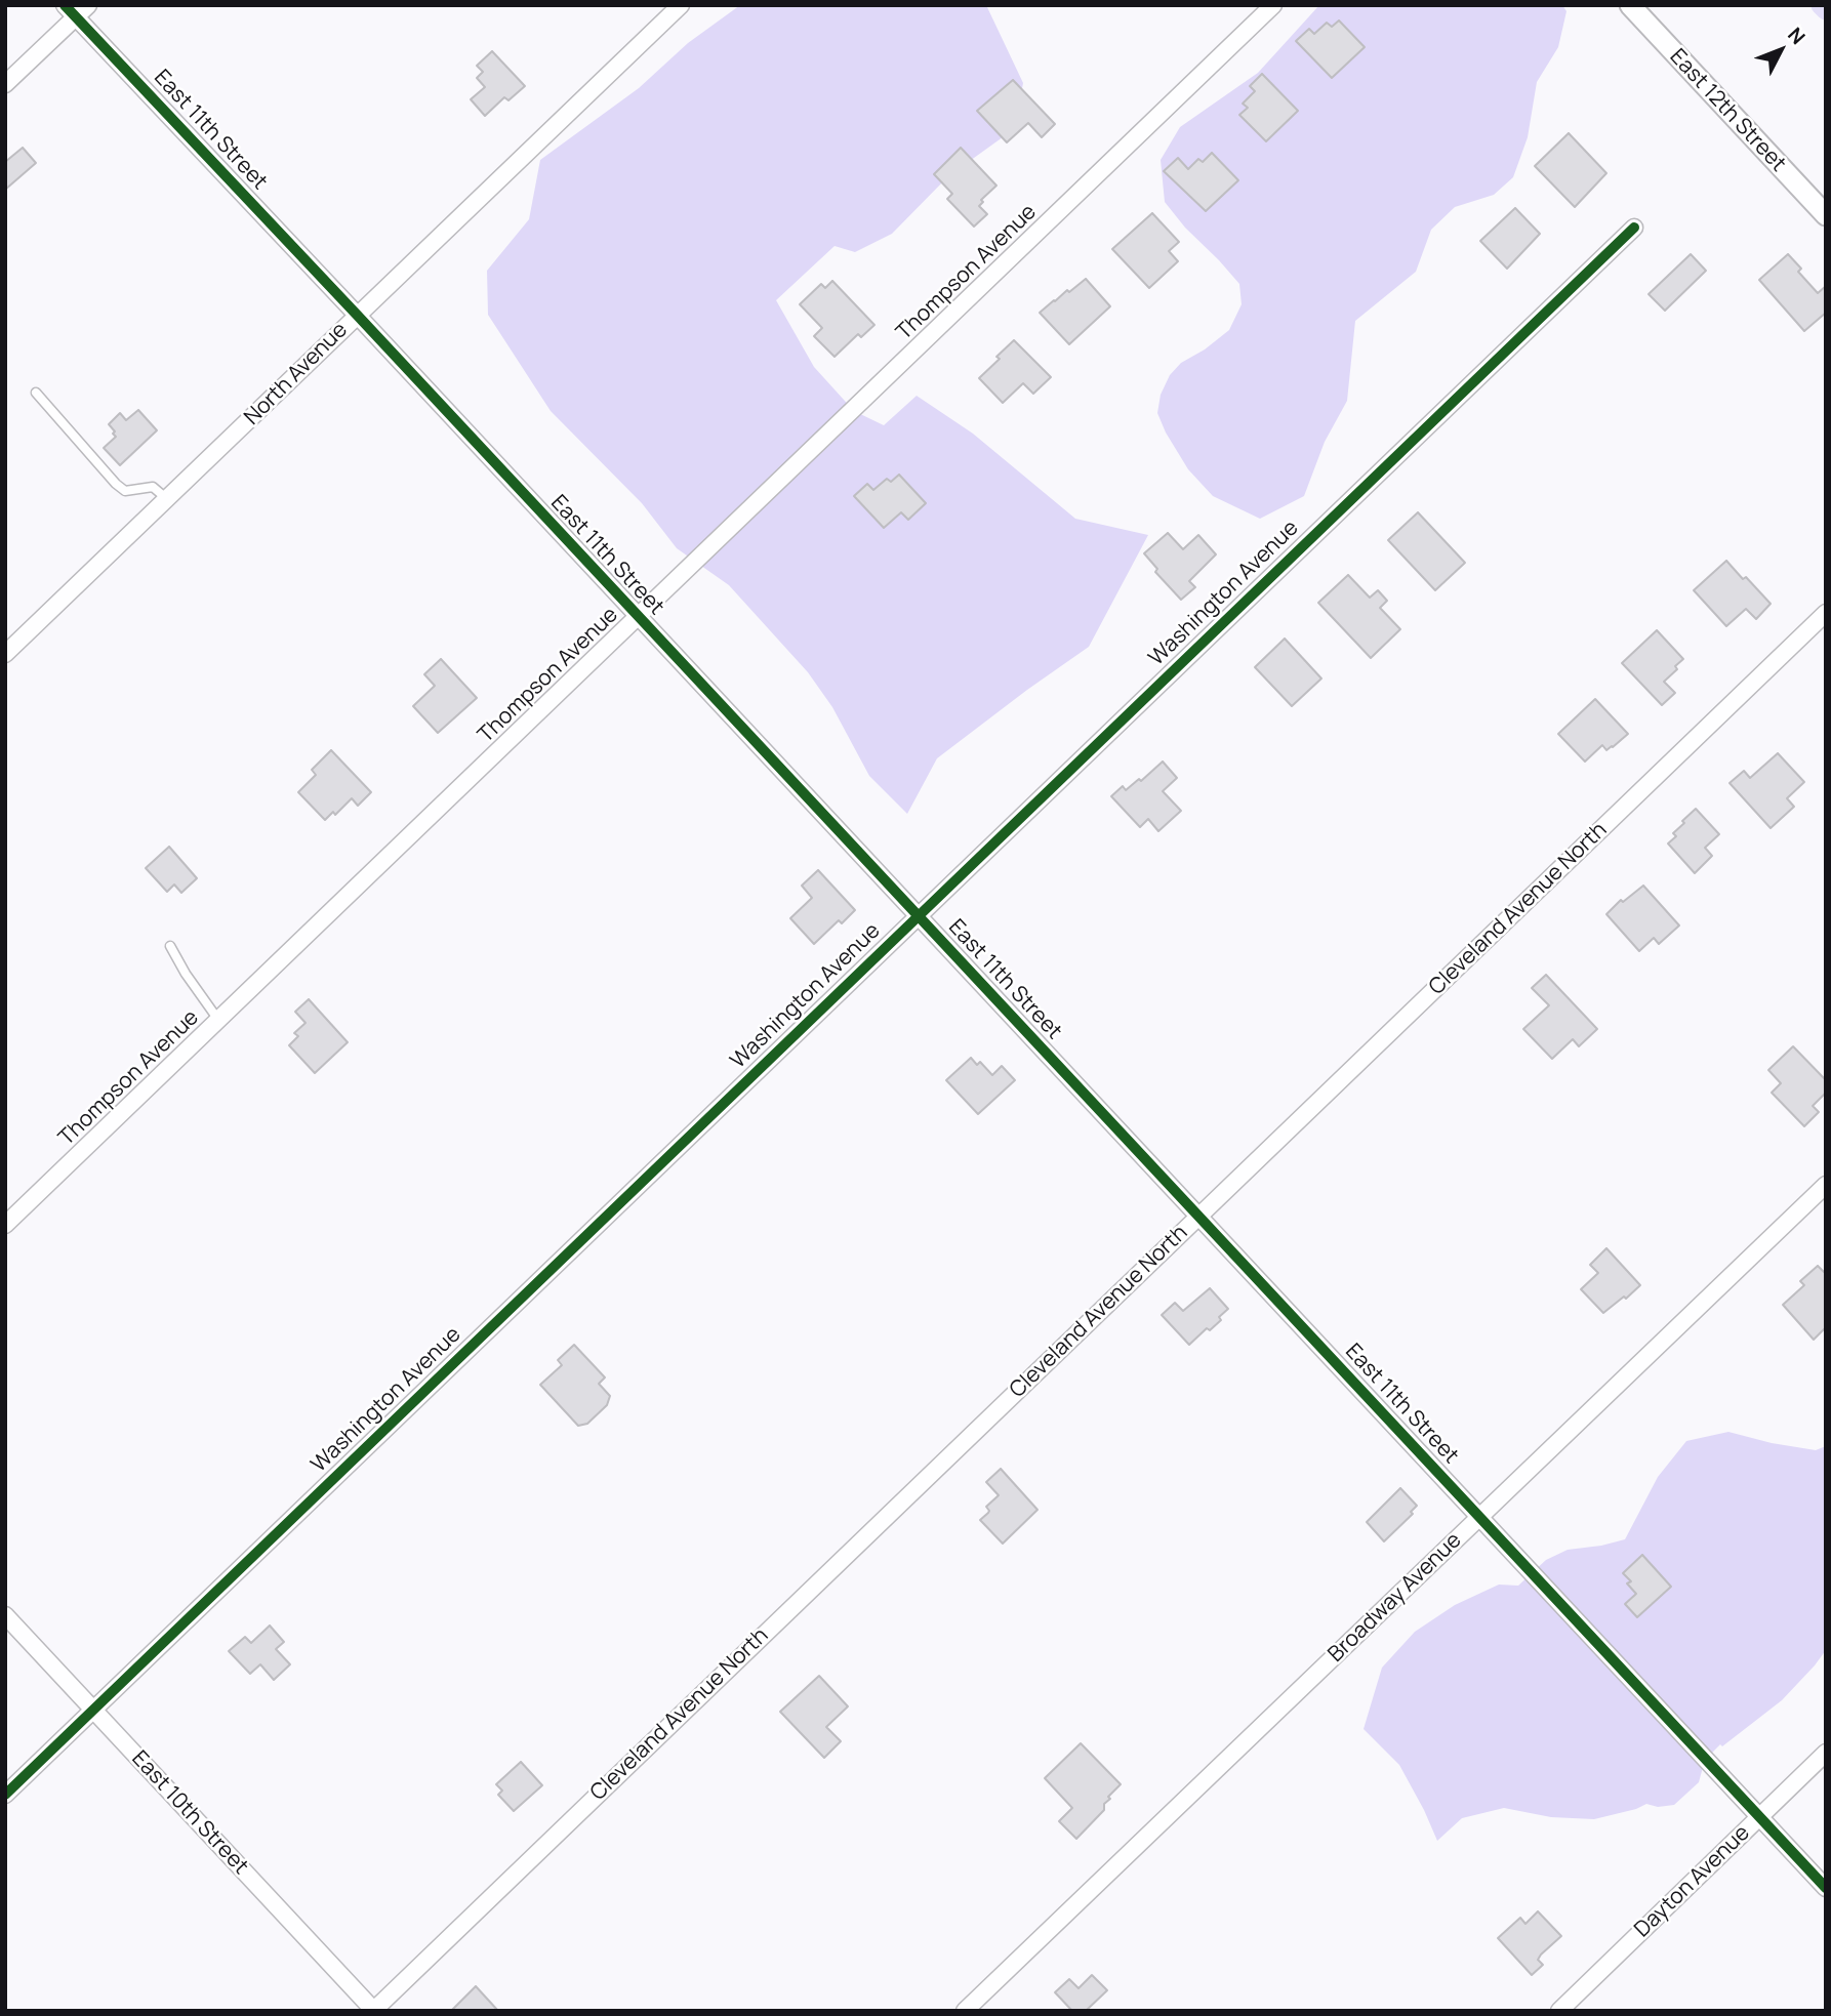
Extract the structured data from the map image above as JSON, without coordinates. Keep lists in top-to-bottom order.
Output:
{
  "streets": {
    "street": [
      "East 12th Street",
      "East 11th Street",
      "Thompson Avenue",
      "North Avenue",
      "Washington Avenue",
      "Cleveland Avenue North",
      "Broadway Avenue",
      "East 10th Street",
      "Dayton Avenue"
    ]
  },
  "crossings": [
    ["East 11th Street", "Thompson Avenue"],
    ["East 11th Street", "North Avenue"],
    ["East 11th Street", "Washington Avenue"],
    ["East 11th Street", "Cleveland Avenue North"],
    ["East 11th Street", "Broadway Avenue"],
    ["East 11th Street", "Dayton Avenue"],
    ["Washington Avenue", "East 10th Street"],
    ["Cleveland Avenue North", "East 10th Street"]
  ],
  "north": "top right"
}
